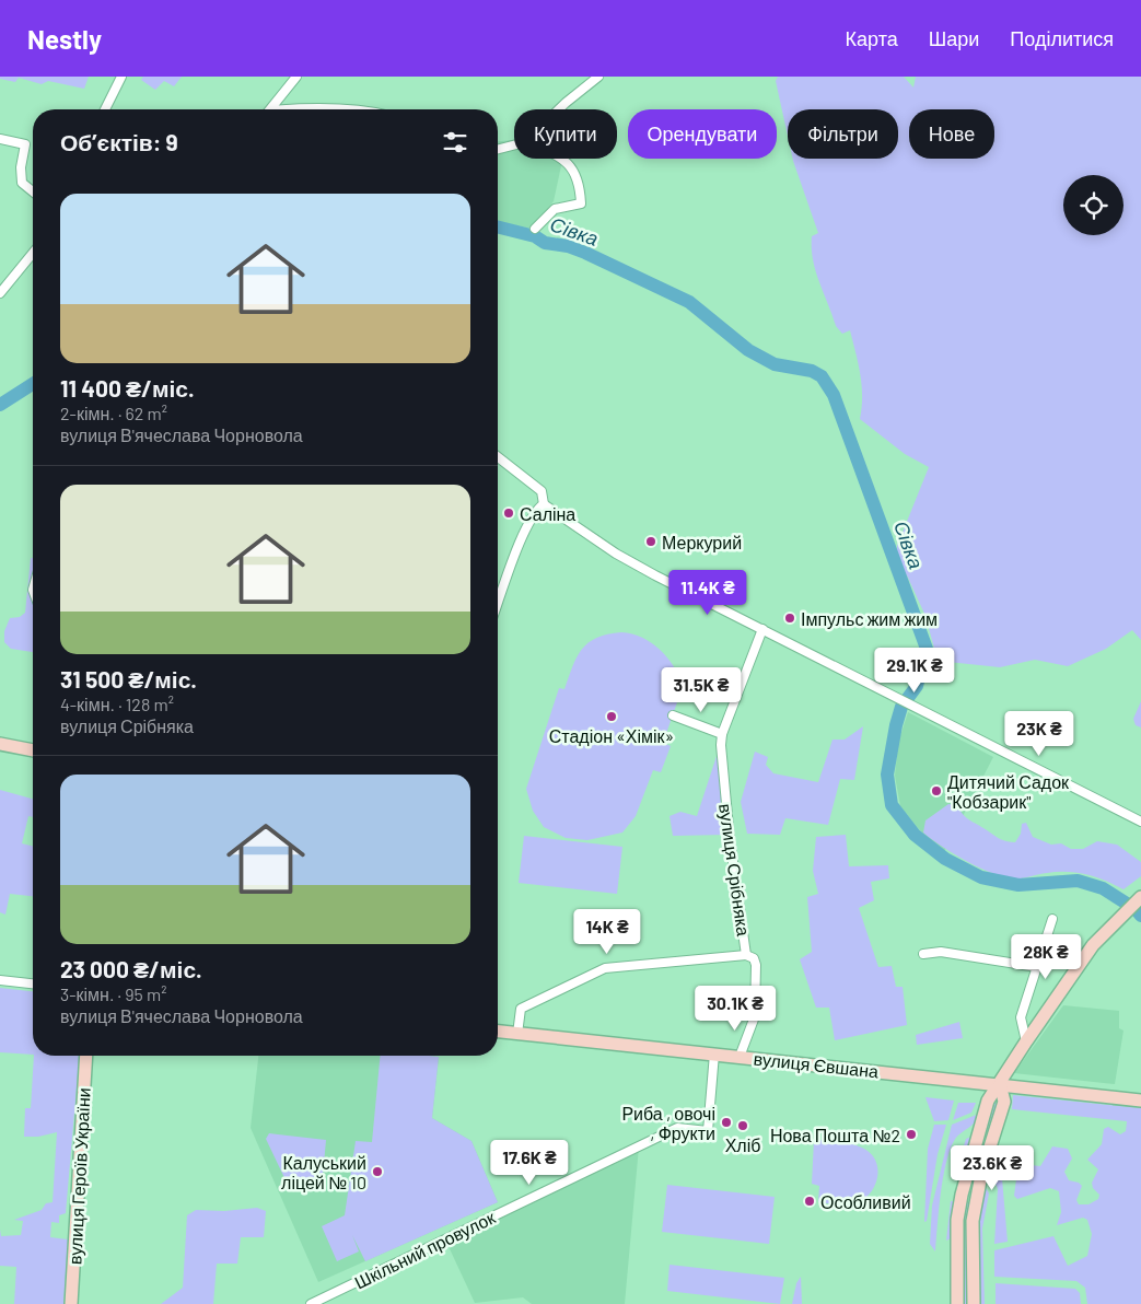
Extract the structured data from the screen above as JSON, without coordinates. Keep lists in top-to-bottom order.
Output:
{
  "streets": {
    "main road": ["вулиця Євшана", "вулиця Героїв України"],
    "street": ["вулиця Срібняка", "Шкільний провулок"]
  },
  "crossings": [
    ["вулиця Срібняка", "вулиця Євшана"],
    ["вулиця Євшана", "Шкільний провулок"]
  ],
  "water": ["Сівка"],
  "places": [
    "Саліна",
    "Меркурий",
    "Імпульс жим жим",
    "Стадіон «Хімік»",
    "Дитячий Садок \"Кобзарик\"",
    "Риба , овочі , Фрукти",
    "Хліб",
    "Нова Пошта №2",
    "Калуський ліцей № 10",
    "Особливий"
  ],
  "page": {
    "header": "Nestly",
    "nav": ["Карта", "Шари", "Поділитися"],
    "chip": [
      "Купити",
      "Орендувати",
      "Фільтри",
      "Нове"
    ],
    "heading": "Об’єктів: 9",
    "list": [
      {
        "name": "11 400 ₴/міс.",
        "note": "2-кімн. · 62 m² · вулиця В'ячеслава Чорновола"
      },
      {
        "name": "31 500 ₴/міс.",
        "note": "4-кімн. · 128 m² · вулиця Срібняка"
      },
      {
        "name": "23 000 ₴/міс.",
        "note": "3-кімн. · 95 m² · вулиця В'ячеслава Чорновола"
      }
    ],
    "price": [
      "11.4K ₴",
      "29.1K ₴",
      "31.5K ₴",
      "23K ₴",
      "14K ₴",
      "28K ₴",
      "30.1K ₴",
      "17.6K ₴",
      "23.6K ₴"
    ]
  }
}
